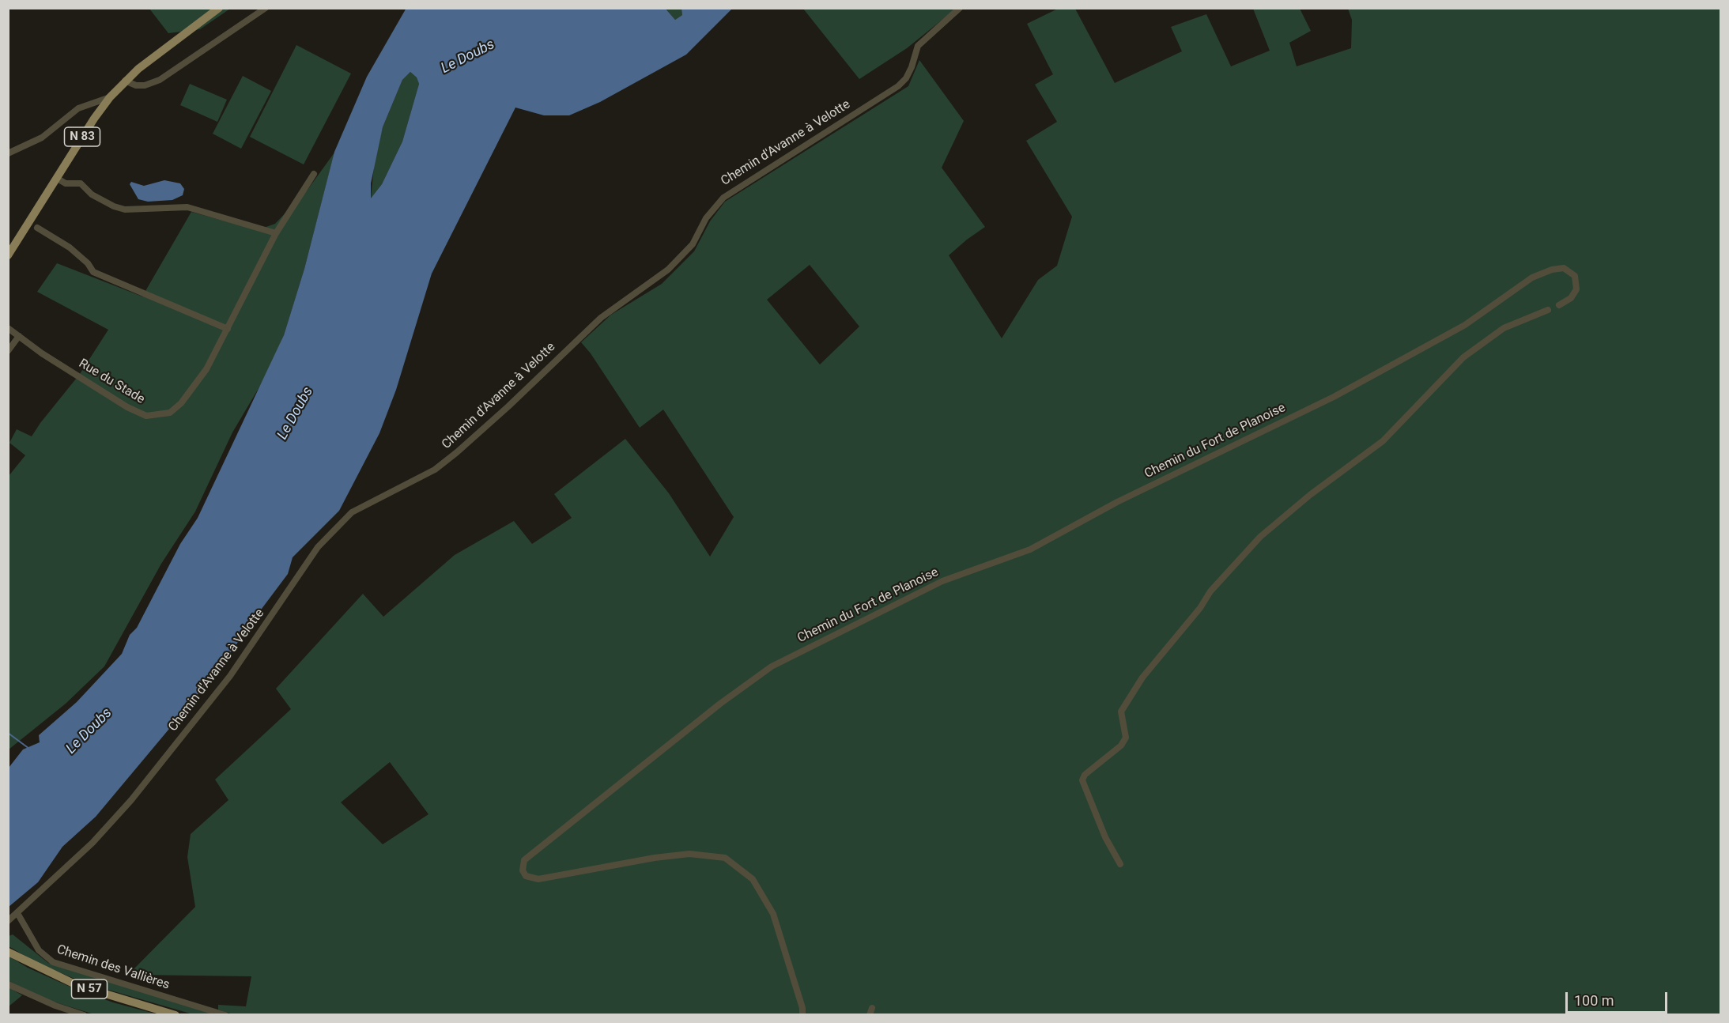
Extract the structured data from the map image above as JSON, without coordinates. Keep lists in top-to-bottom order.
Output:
{
  "streets": {
    "main road": ["N 83", "N 57"],
    "street": [
      "Chemin d'Avanne à Velotte",
      "Rue du Stade",
      "Chemin du Fort de Planoise",
      "Chemin des Vallières"
    ]
  },
  "crossings": [
    ["Chemin d'Avanne à Velotte", "Chemin des Vallières"]
  ],
  "water": ["Le Doubs"],
  "scale_bar": "100 m"
}
